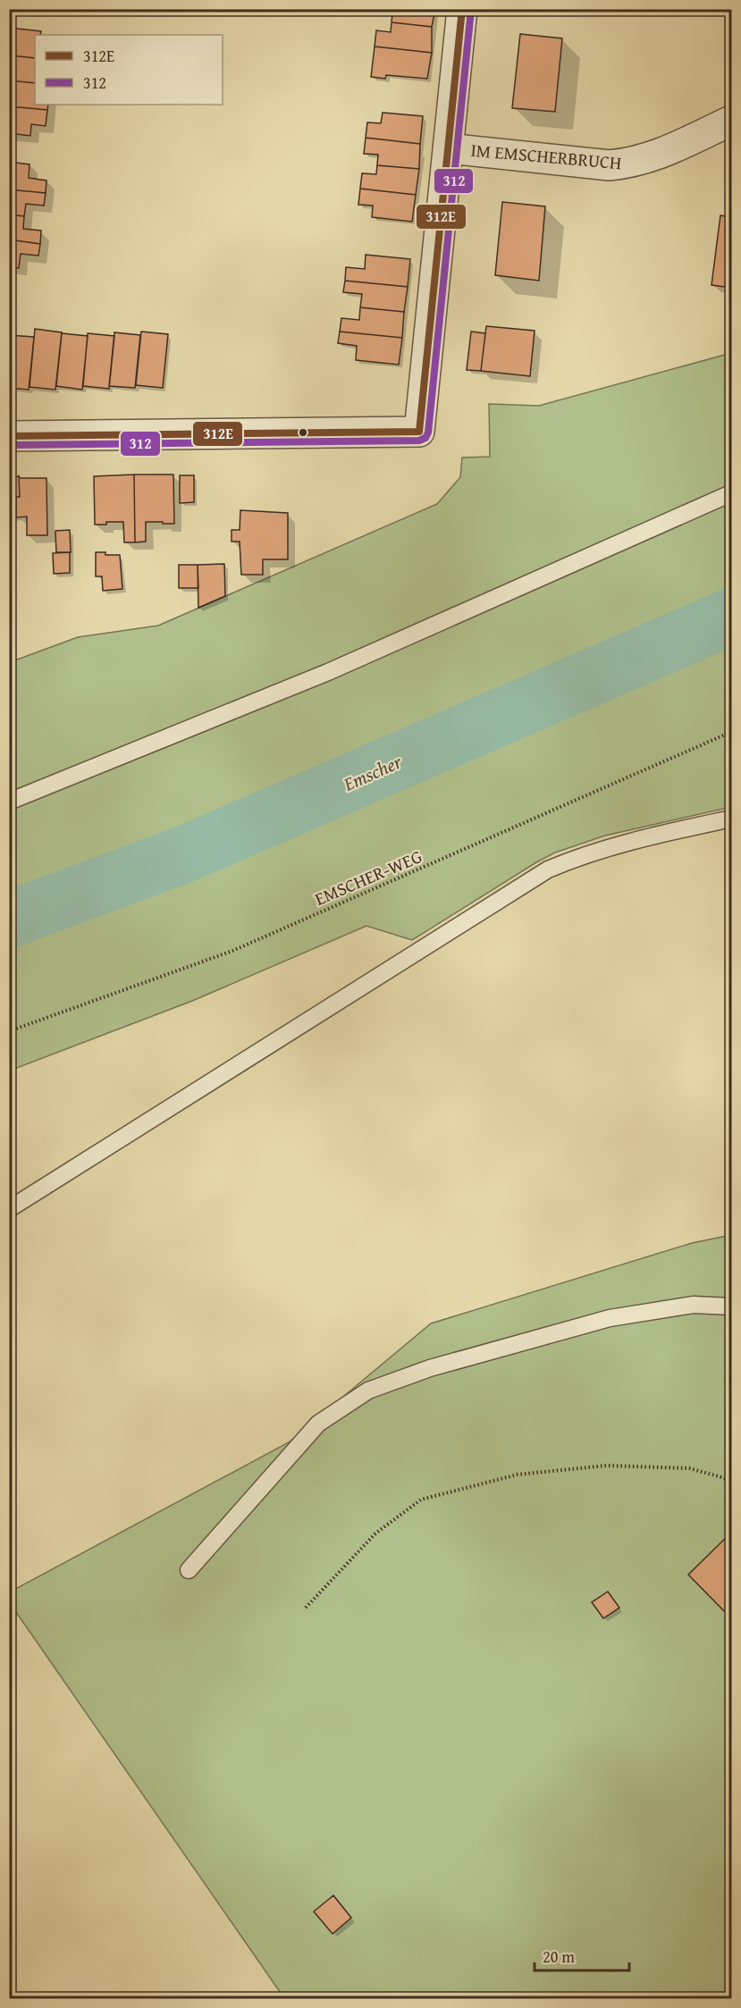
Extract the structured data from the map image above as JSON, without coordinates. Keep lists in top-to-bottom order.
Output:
{
  "streets": {
    "street": ["IM EMSCHERBRUCH"],
    "path": ["EMSCHER-WEG"]
  },
  "water": ["Emscher"],
  "lines": ["transit line 312E", "transit line 312"],
  "legend": ["312E", "312"],
  "scale_bar": "20 m"
}
